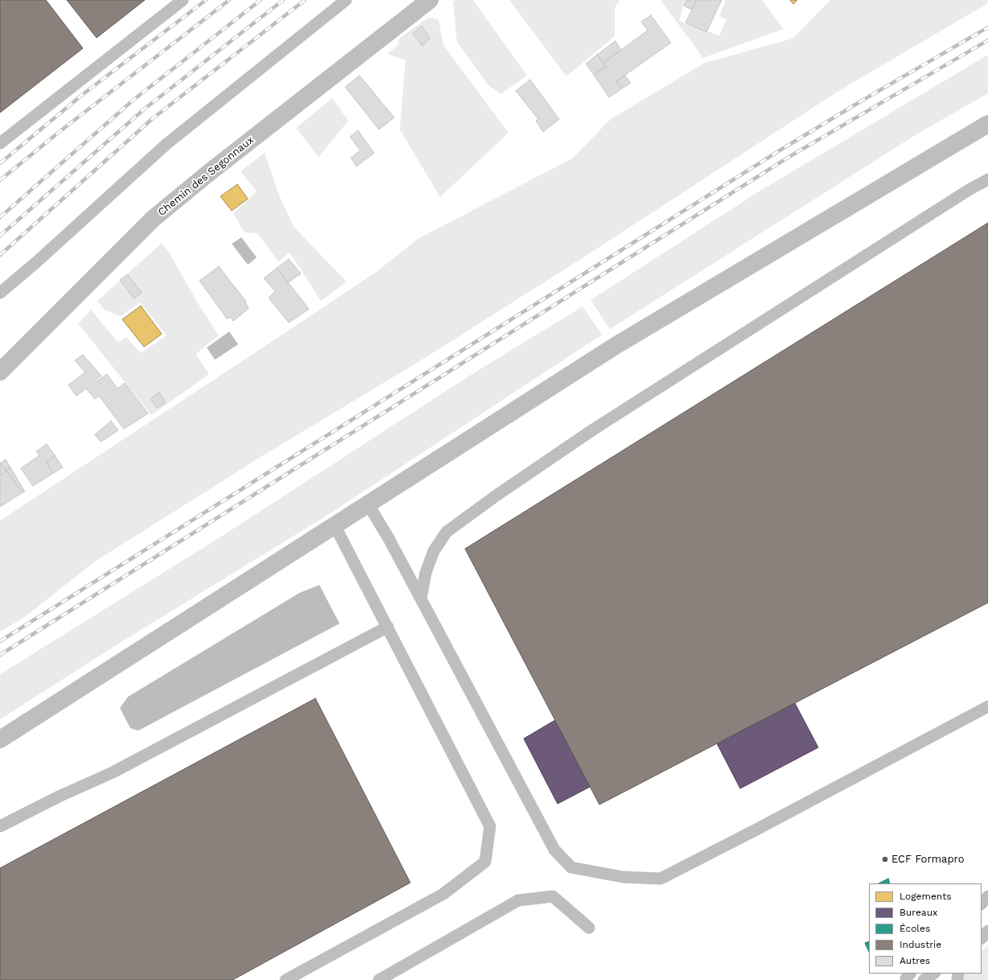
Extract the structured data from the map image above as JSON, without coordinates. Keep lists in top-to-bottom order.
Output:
{
  "streets": {
    "street": ["Chemin des Segonnaux"]
  },
  "places": ["ECF Formapro"],
  "legend": [
    "Logements",
    "Bureaux",
    "Écoles",
    "Industrie",
    "Autres"
  ]
}
